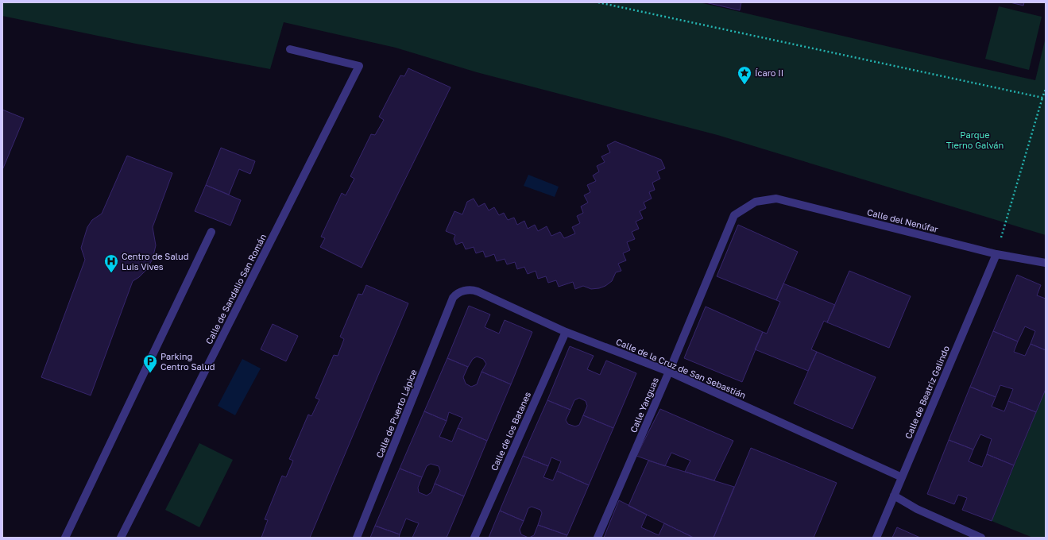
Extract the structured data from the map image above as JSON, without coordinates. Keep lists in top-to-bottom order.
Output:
{
  "streets": {
    "street": [
      "Calle del Nenúfar",
      "Calle de Sandalio San Román",
      "Calle de la Cruz de San Sebastián",
      "Calle de Beatriz Galindo",
      "Calle Yanguas",
      "Calle de Puerto Lápice",
      "Calle de los Batanes"
    ]
  },
  "crossings": [
    ["Calle del Nenúfar", "Calle de Beatriz Galindo"],
    ["Calle del Nenúfar", "Calle Yanguas"],
    ["Calle de la Cruz de San Sebastián", "Calle de Beatriz Galindo"],
    ["Calle de la Cruz de San Sebastián", "Calle Yanguas"],
    ["Calle de la Cruz de San Sebastián", "Calle de Puerto Lápice"],
    ["Calle de la Cruz de San Sebastián", "Calle de los Batanes"]
  ],
  "parks": ["Parque Tierno Galván"],
  "places": {
    "place": ["Ícaro II"],
    "hospital": ["Centro de Salud Luis Vives"],
    "parking": ["Parking Centro Salud"]
  }
}
